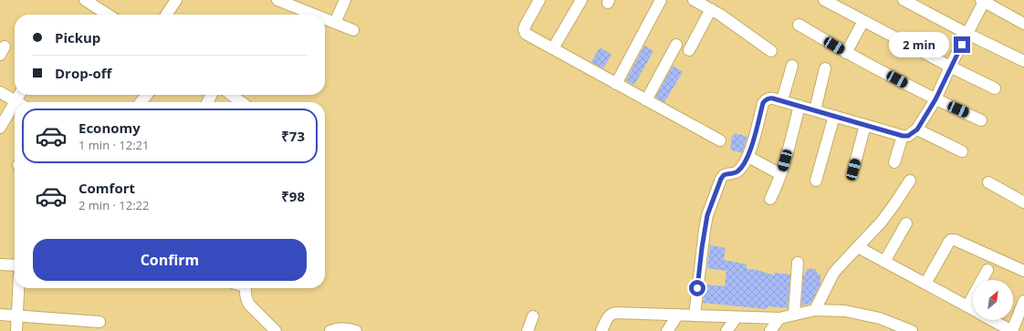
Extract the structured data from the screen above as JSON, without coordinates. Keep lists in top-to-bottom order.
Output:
{
  "north": "top right",
  "page": {
    "banner": ["Pickup", "Drop-off"],
    "bubble": "2 min",
    "list": [
      {
        "name": "Economy",
        "note": "1 min · 12:21",
        "value": "₹73"
      },
      {
        "name": "Comfort",
        "note": "2 min · 12:22",
        "value": "₹98"
      }
    ],
    "buttons": "Confirm"
  }
}
